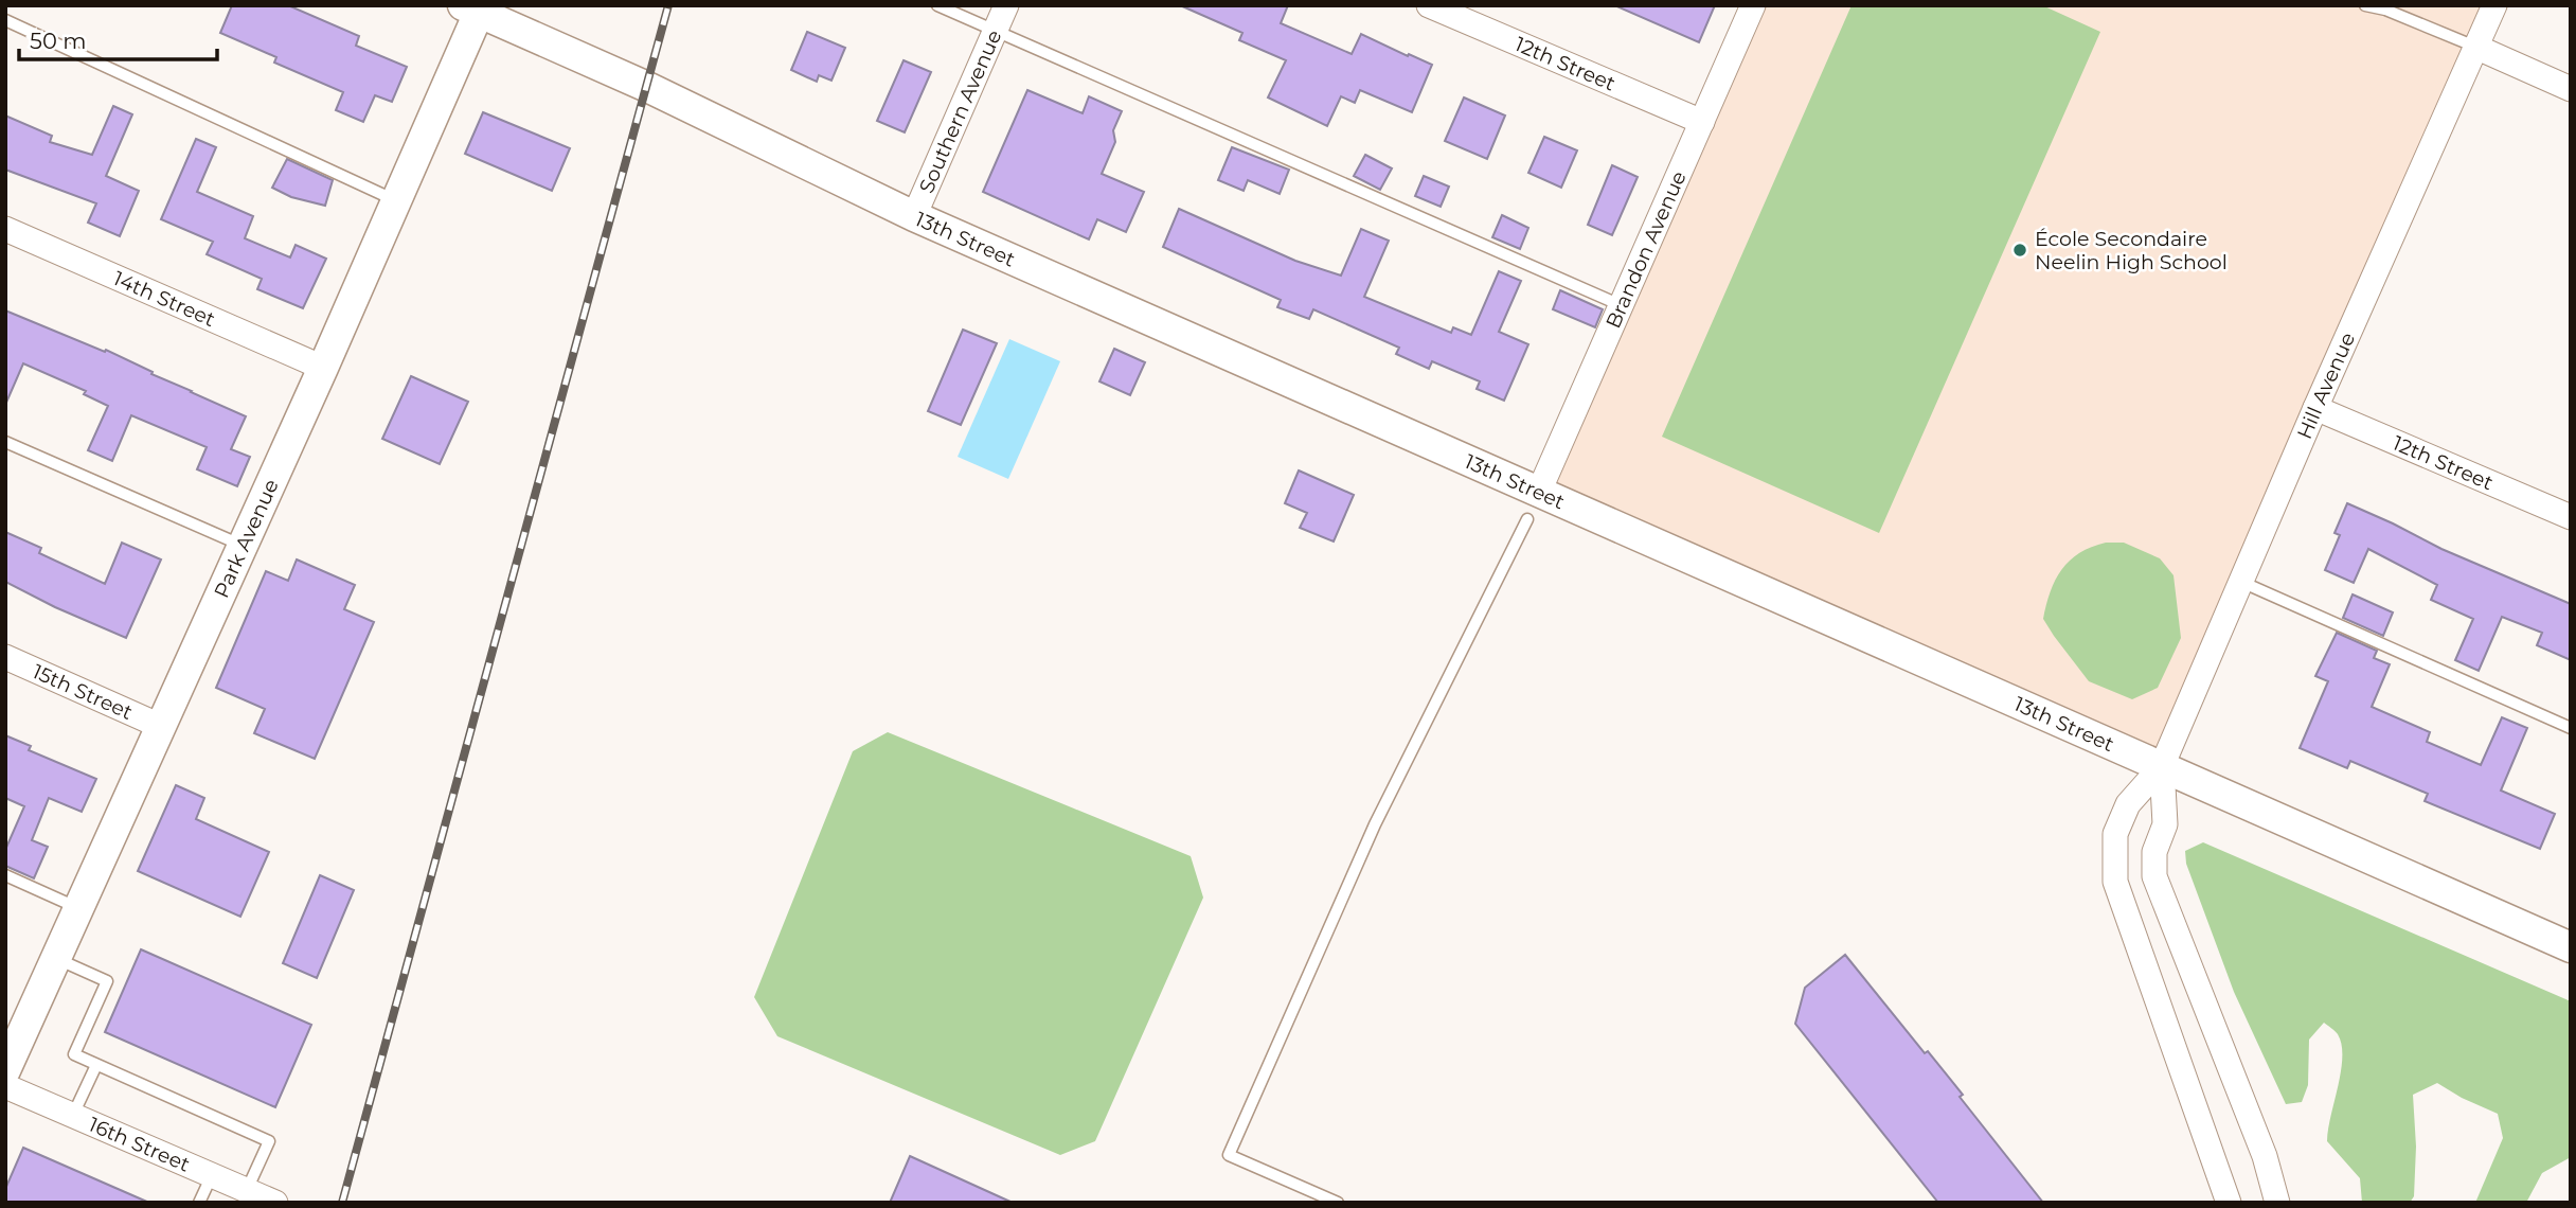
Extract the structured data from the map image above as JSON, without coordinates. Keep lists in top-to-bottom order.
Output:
{
  "streets": {
    "street": [
      "12th Street",
      "Southern Avenue",
      "13th Street",
      "Brandon Avenue",
      "14th Street",
      "Hill Avenue",
      "Park Avenue",
      "15th Street",
      "16th Street"
    ]
  },
  "crossings": [
    ["12th Street", "Brandon Avenue"],
    ["12th Street", "Hill Avenue"],
    ["Southern Avenue", "13th Street"],
    ["13th Street", "Brandon Avenue"],
    ["13th Street", "Hill Avenue"],
    ["13th Street", "Park Avenue"],
    ["14th Street", "Park Avenue"],
    ["Park Avenue", "15th Street"]
  ],
  "places": ["École Secondaire Neelin High School"],
  "scale_bar": "50 m"
}
